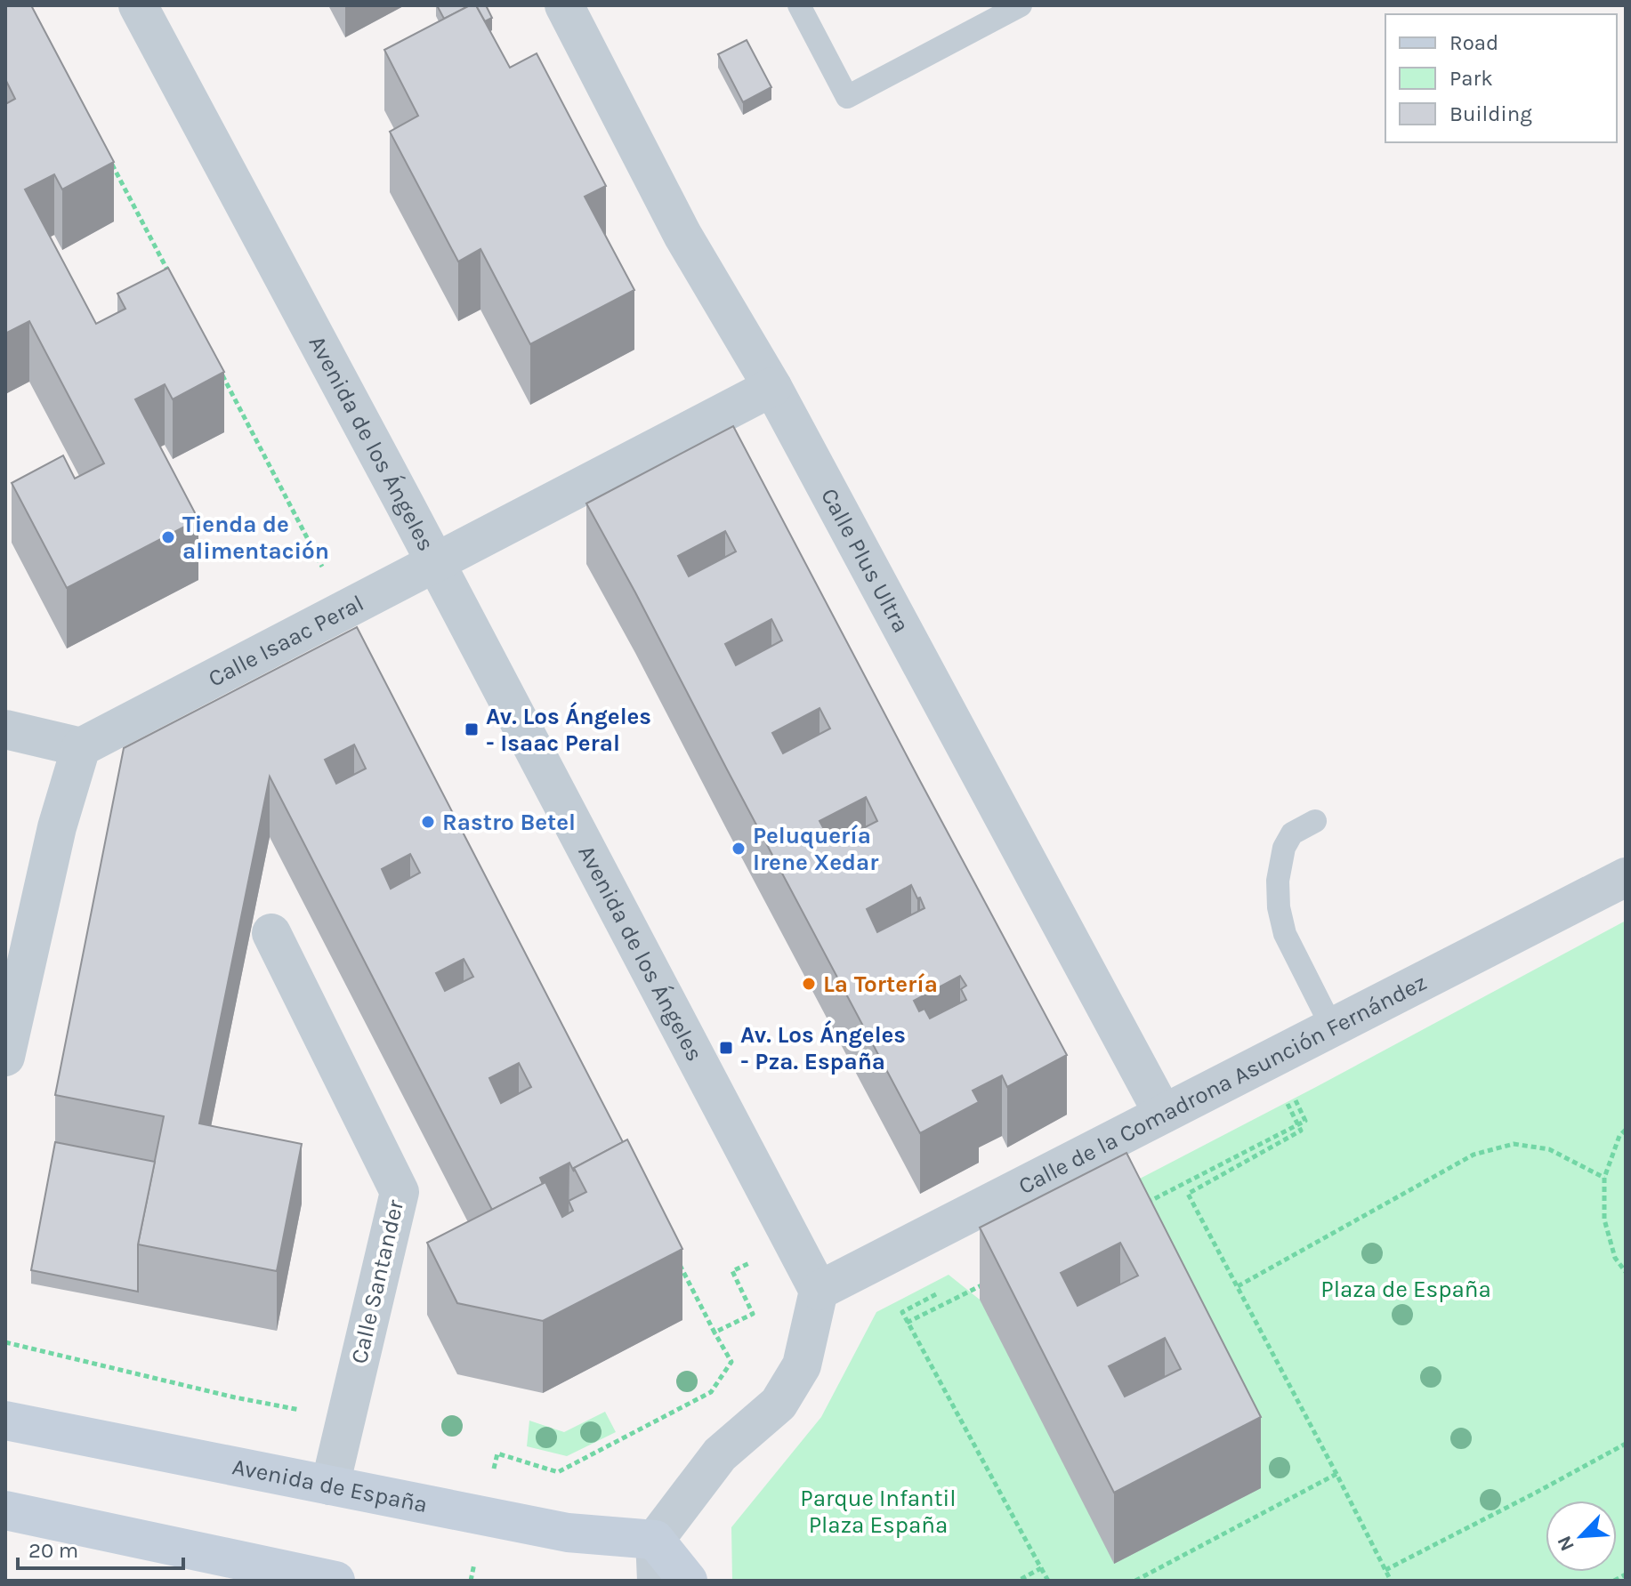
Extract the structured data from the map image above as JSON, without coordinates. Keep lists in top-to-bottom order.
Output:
{
  "streets": {
    "street": [
      "Avenida de los Ángeles",
      "Calle Plus Ultra",
      "Calle Isaac Peral",
      "Calle de la Comadrona Asunción Fernández",
      "Calle Santander",
      "Avenida de España"
    ]
  },
  "crossings": [
    ["Avenida de los Ángeles", "Calle Isaac Peral"],
    ["Avenida de los Ángeles", "Calle de la Comadrona Asunción Fernández"],
    ["Calle Plus Ultra", "Calle Isaac Peral"],
    ["Calle Plus Ultra", "Calle de la Comadrona Asunción Fernández"],
    ["Calle Santander", "Avenida de España"]
  ],
  "parks": ["Plaza de España", "Parque Infantil Plaza España"],
  "places": {
    "other": [
      "Tienda de alimentación",
      "Rastro Betel",
      "Peluquería Irene Xedar",
      "La Tortería"
    ],
    "transit": ["Av. Los Ángeles - Isaac Peral", "Av. Los Ángeles - Pza. España"]
  },
  "legend": ["Road", "Park", "Building"],
  "scale_bar": "20 m",
  "north": "bottom left"
}
